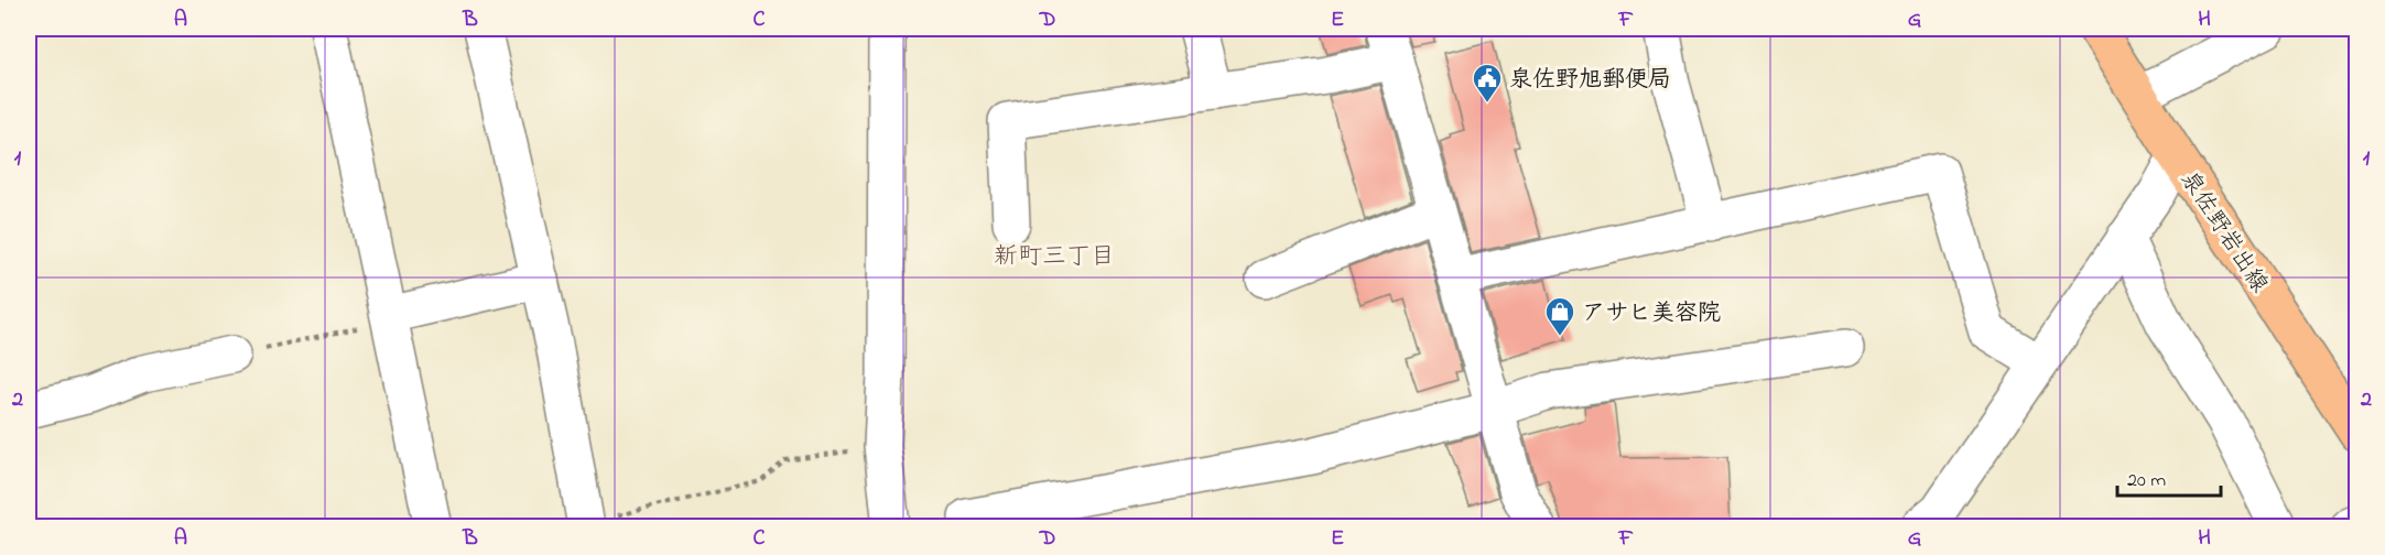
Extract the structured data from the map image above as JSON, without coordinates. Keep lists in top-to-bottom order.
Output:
{
  "streets": {
    "main road": ["泉佐野岩出線"]
  },
  "districts": ["新町三丁目"],
  "places": {
    "public building": ["泉佐野旭郵便局"],
    "shop": ["アサヒ美容院"]
  },
  "scale_bar": "20 m",
  "grid": {
    "columns": [
      "A",
      "B",
      "C",
      "D",
      "E",
      "F",
      "G",
      "H"
    ],
    "rows": ["1", "2"]
  }
}
